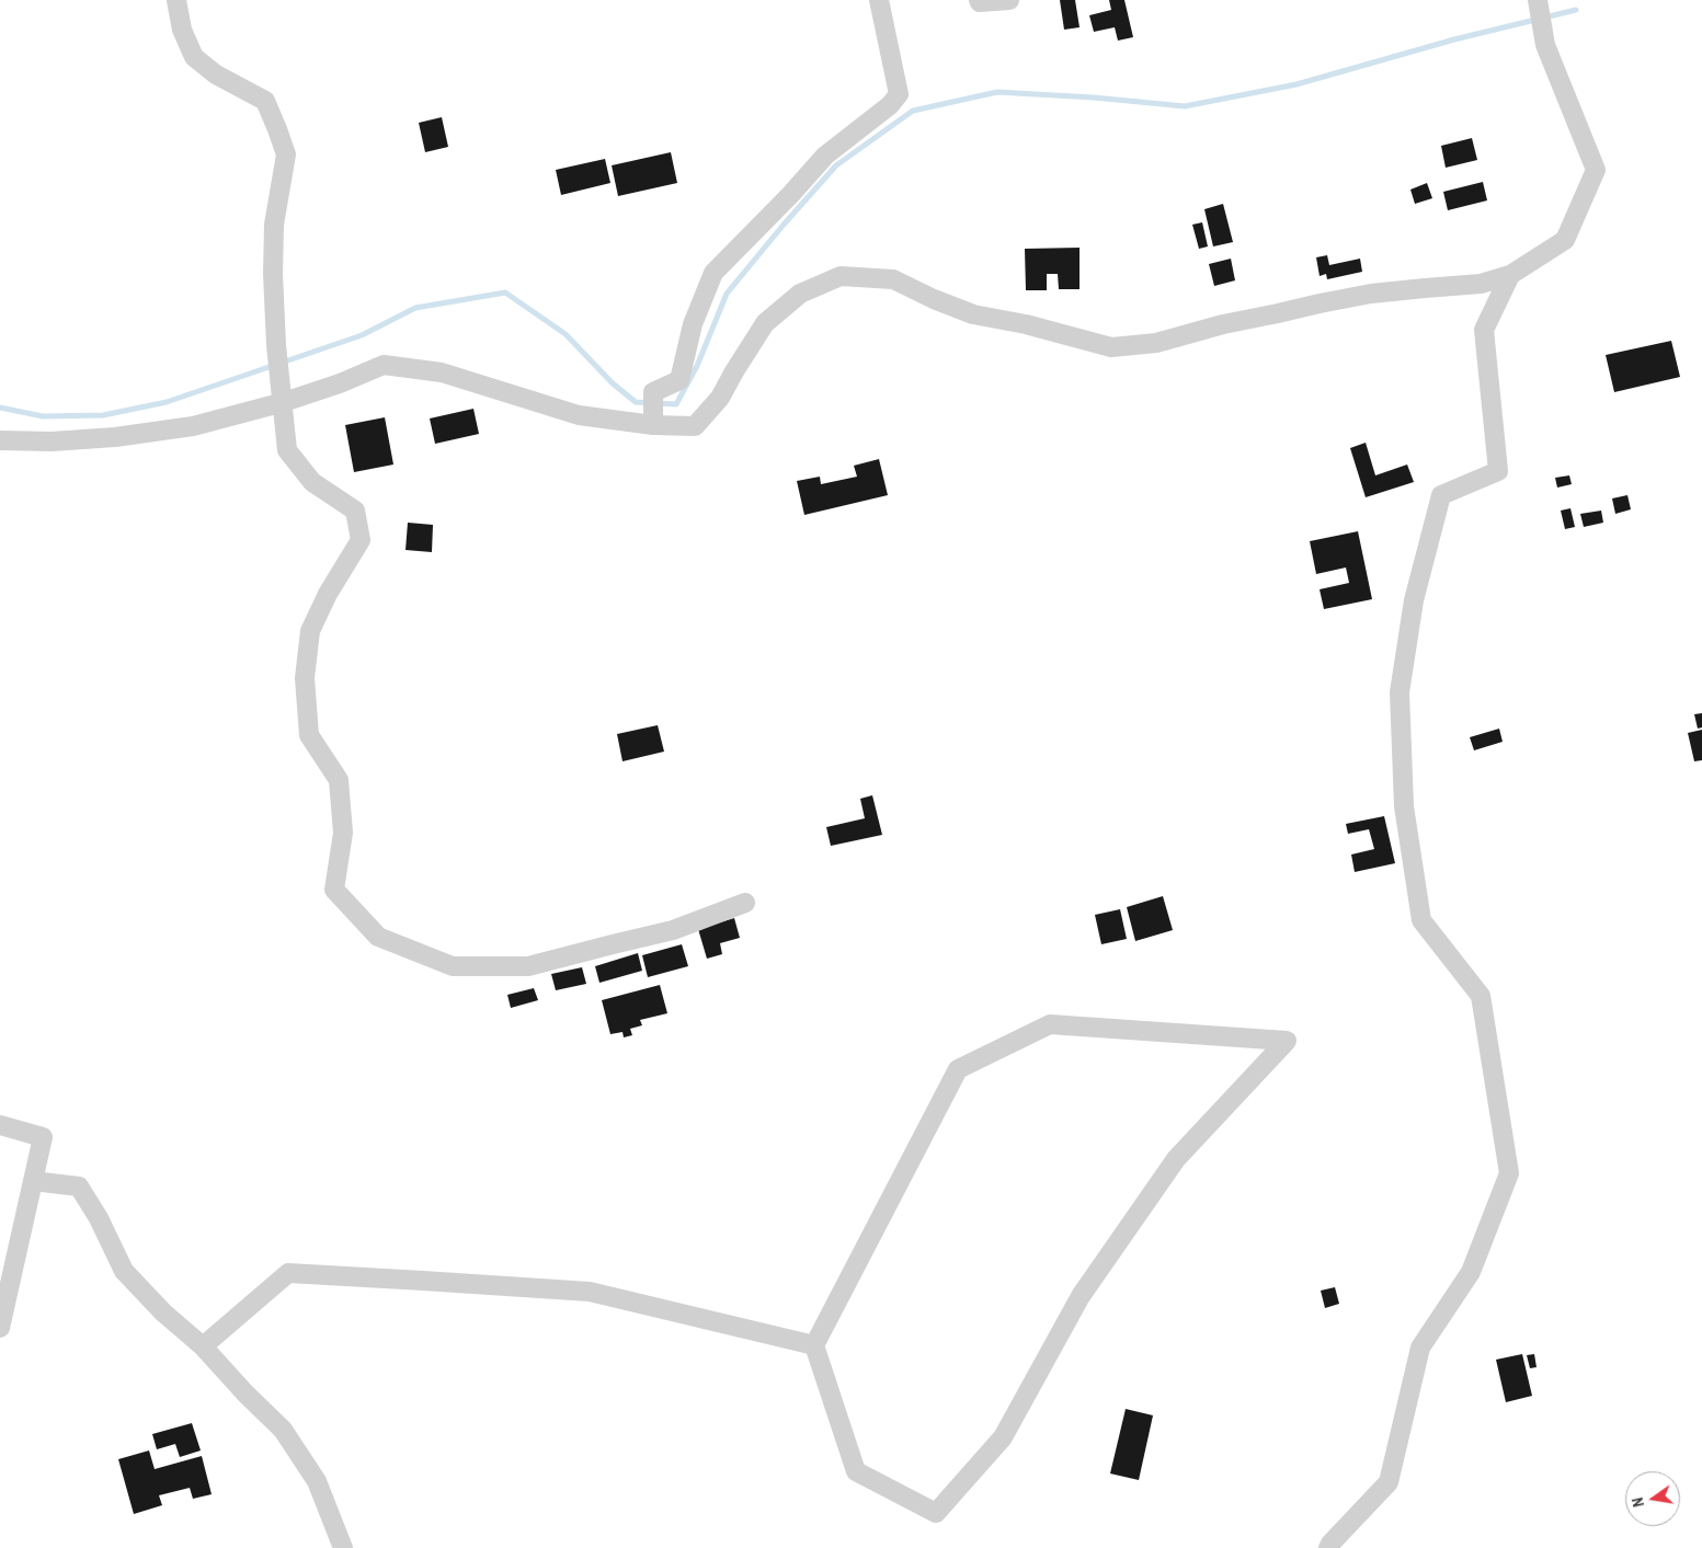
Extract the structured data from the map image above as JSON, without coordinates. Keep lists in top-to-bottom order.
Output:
{
  "north": "left"
}
